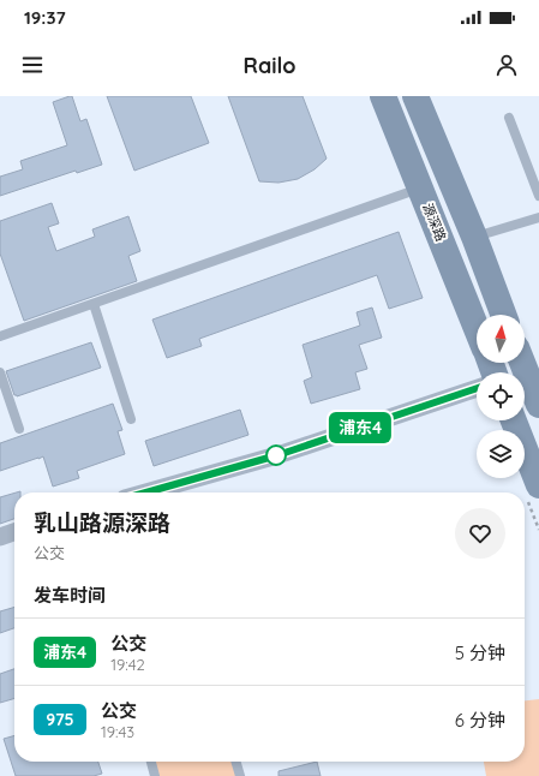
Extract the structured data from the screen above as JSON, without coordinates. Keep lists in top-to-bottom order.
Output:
{
  "streets": {
    "main road": ["源深路"]
  },
  "lines": ["bus line 浦东4"],
  "north": "top",
  "page": {
    "status": "19:37",
    "header": "Railo",
    "on_map": "浦东4",
    "heading": [
      ["乳山路源深路", "公交"],
      "发车时间"
    ],
    "list": [
      {
        "mark": "浦东4",
        "name": "公交",
        "note": "19:42",
        "value": "5 分钟"
      },
      {
        "mark": "975",
        "name": "公交",
        "note": "19:43",
        "value": "6 分钟"
      }
    ]
  }
}
